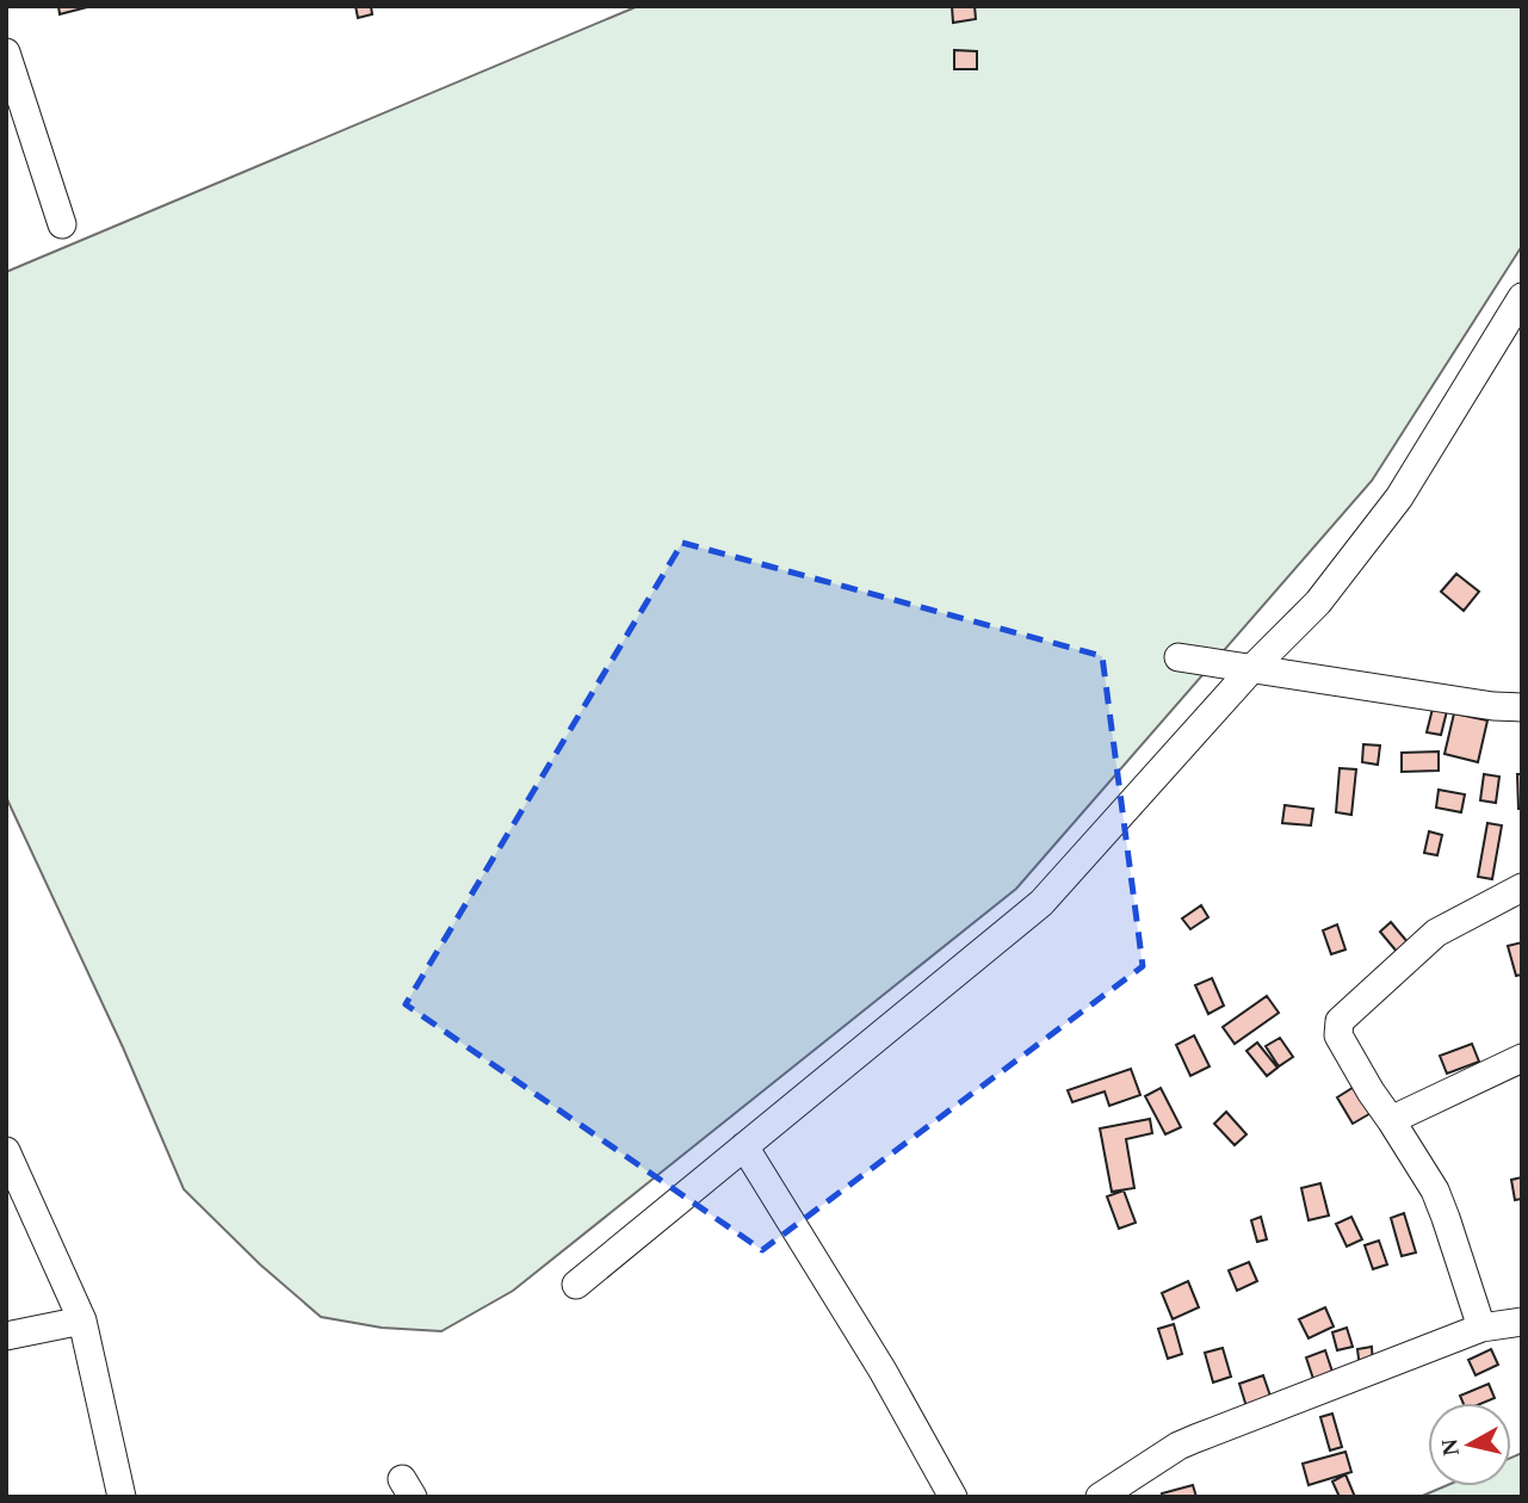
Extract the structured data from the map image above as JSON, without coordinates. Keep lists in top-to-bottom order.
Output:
{
  "north": "left"
}
